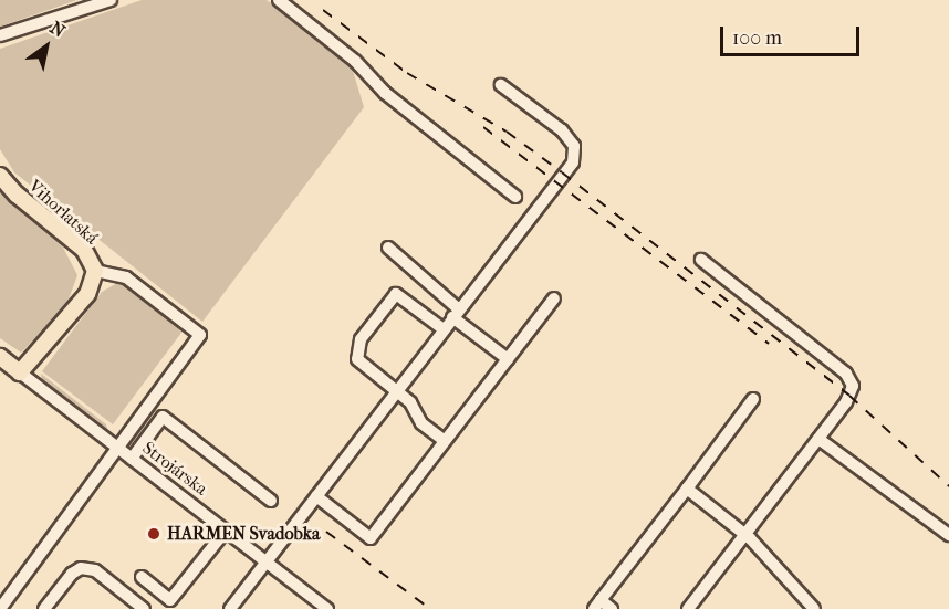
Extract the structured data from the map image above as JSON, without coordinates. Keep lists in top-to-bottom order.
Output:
{
  "streets": {
    "main road": ["Vihorlatská", "Strojárska"]
  },
  "crossings": [
    ["Vihorlatská", "Strojárska"]
  ],
  "places": ["HARMEN Svadobka"],
  "scale_bar": "100 m",
  "north": "top right"
}
